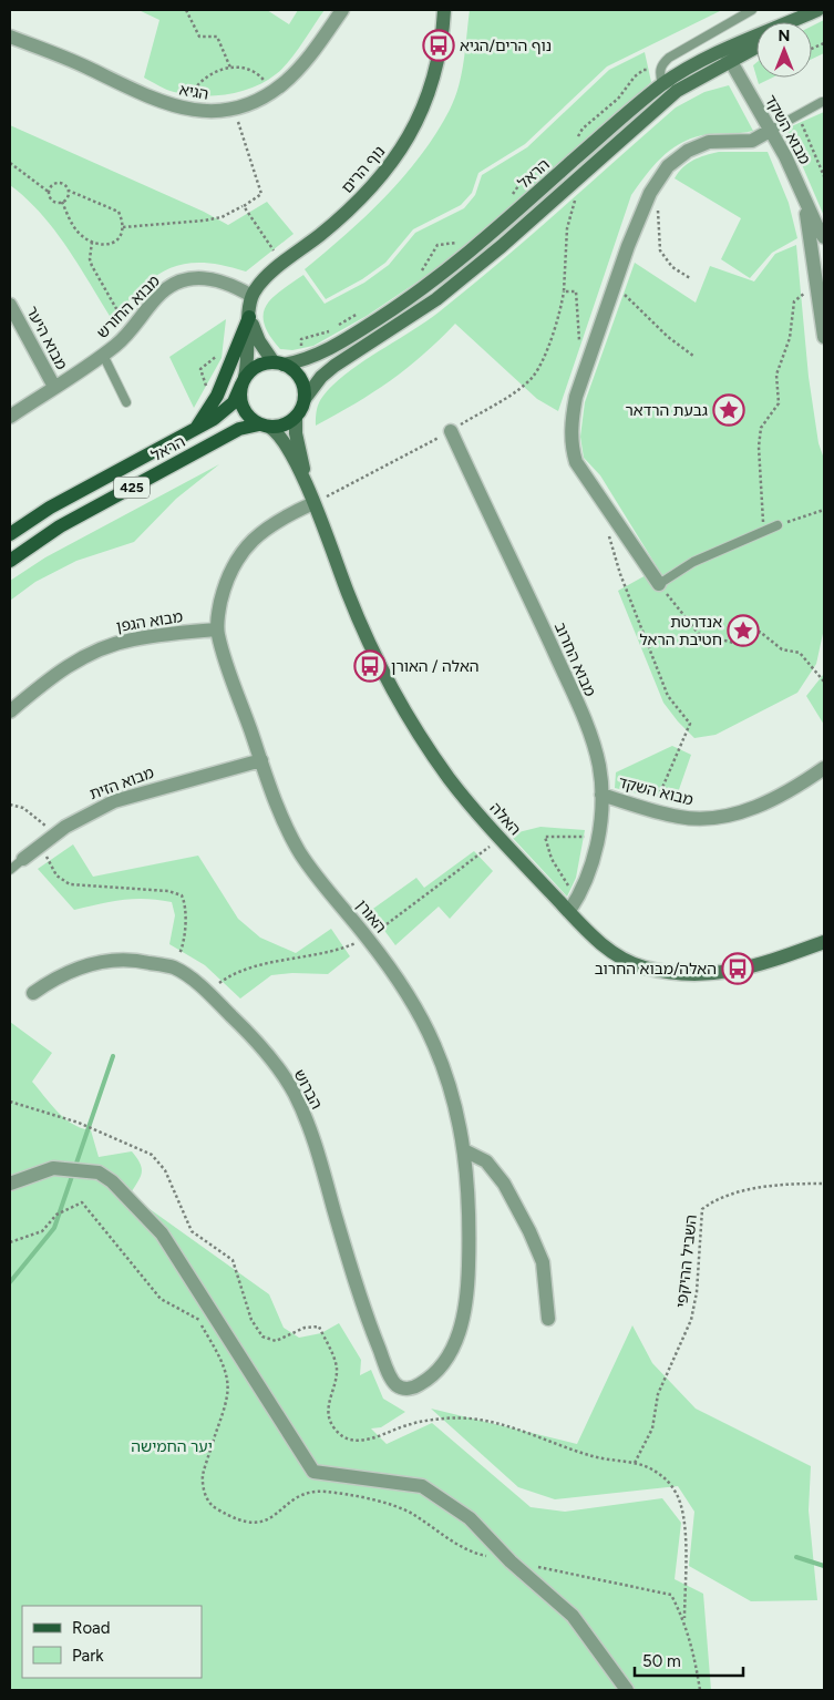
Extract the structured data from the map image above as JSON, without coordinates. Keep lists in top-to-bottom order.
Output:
{
  "streets": {
    "main road": ["הראל", "425"],
    "street": [
      "הגיא",
      "מבוא השקד",
      "נוף הרים",
      "מבוא החורש",
      "מבוא היער",
      "מבוא הגפן",
      "מבוא החרוב",
      "מבוא הזית",
      "האלה",
      "האורן",
      "הברוש"
    ],
    "path": ["השביל ההיקפי"]
  },
  "crossings": [
    ["מבוא השקד", "הראל"],
    ["מבוא השקד", "מבוא החרוב"],
    ["נוף הרים", "מבוא החורש"],
    ["הראל", "האלה"],
    ["מבוא החורש", "מבוא היער"],
    ["מבוא הגפן", "האורן"],
    ["מבוא החרוב", "האלה"],
    ["מבוא הזית", "האורן"],
    ["האלה", "האורן"],
    ["האורן", "הברוש"]
  ],
  "parks": ["יער החמישה"],
  "places": {
    "bus stop": ["נוף הרים/הגיא", "האלה / האורן", "האלה/מבוא החרוב"],
    "place": ["גבעת הרדאר", "אנדרטת חטיבת הראל"]
  },
  "legend": ["Road", "Park"],
  "scale_bar": "50 m",
  "north": "top"
}
